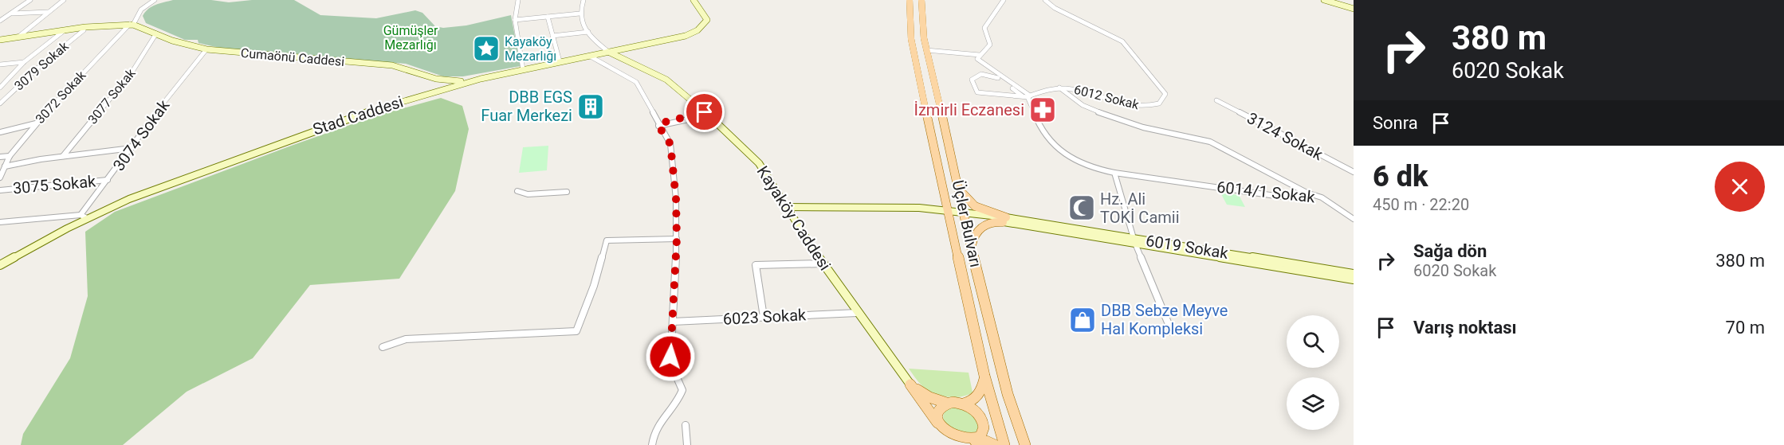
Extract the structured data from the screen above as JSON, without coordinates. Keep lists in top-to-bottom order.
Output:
{
  "streets": {
    "main road": ["Üçler Bulvarı"],
    "street": [
      "Cumaönü Caddesi",
      "3079 Sokak",
      "3077 Sokak",
      "3072 Sokak",
      "6012 Sokak",
      "Stad Caddesi",
      "3074 Sokak",
      "3124 Sokak",
      "3075 Sokak",
      "6014/1 Sokak",
      "Kayaköy Caddesi",
      "6019 Sokak",
      "6023 Sokak"
    ]
  },
  "crossings": [
    ["Cumaönü Caddesi", "3079 Sokak"],
    ["Cumaönü Caddesi", "3077 Sokak"],
    ["Cumaönü Caddesi", "3072 Sokak"],
    ["Cumaönü Caddesi", "Stad Caddesi"],
    ["Cumaönü Caddesi", "3074 Sokak"],
    ["6012 Sokak", "6014/1 Sokak"],
    ["Stad Caddesi", "3074 Sokak"],
    ["Stad Caddesi", "Kayaköy Caddesi"],
    ["3074 Sokak", "3075 Sokak"],
    ["Kayaköy Caddesi", "6019 Sokak"],
    ["Kayaköy Caddesi", "6023 Sokak"],
    ["Üçler Bulvarı", "6019 Sokak"]
  ],
  "parks": ["Gümüşler Mezarlığı"],
  "places": {
    "place": ["Kayaköy Mezarlığı"],
    "building": ["DBB EGS Fuar Merkezi"],
    "pharmacy": ["İzmirli Eczanesi"],
    "mosque": ["Hz. Ali TOKİ Camii"],
    "shop": ["DBB Sebze Meyve Hal Kompleksi"]
  },
  "page": {
    "turn": ["380 m", "6020 Sokak"],
    "then": "Sonra",
    "heading": ["6 dk", "450 m · 22:20"],
    "list": [
      {
        "name": "Sağa dön",
        "note": "6020 Sokak",
        "value": "380 m"
      },
      {
        "name": "Varış noktası",
        "value": "70 m"
      }
    ]
  }
}
